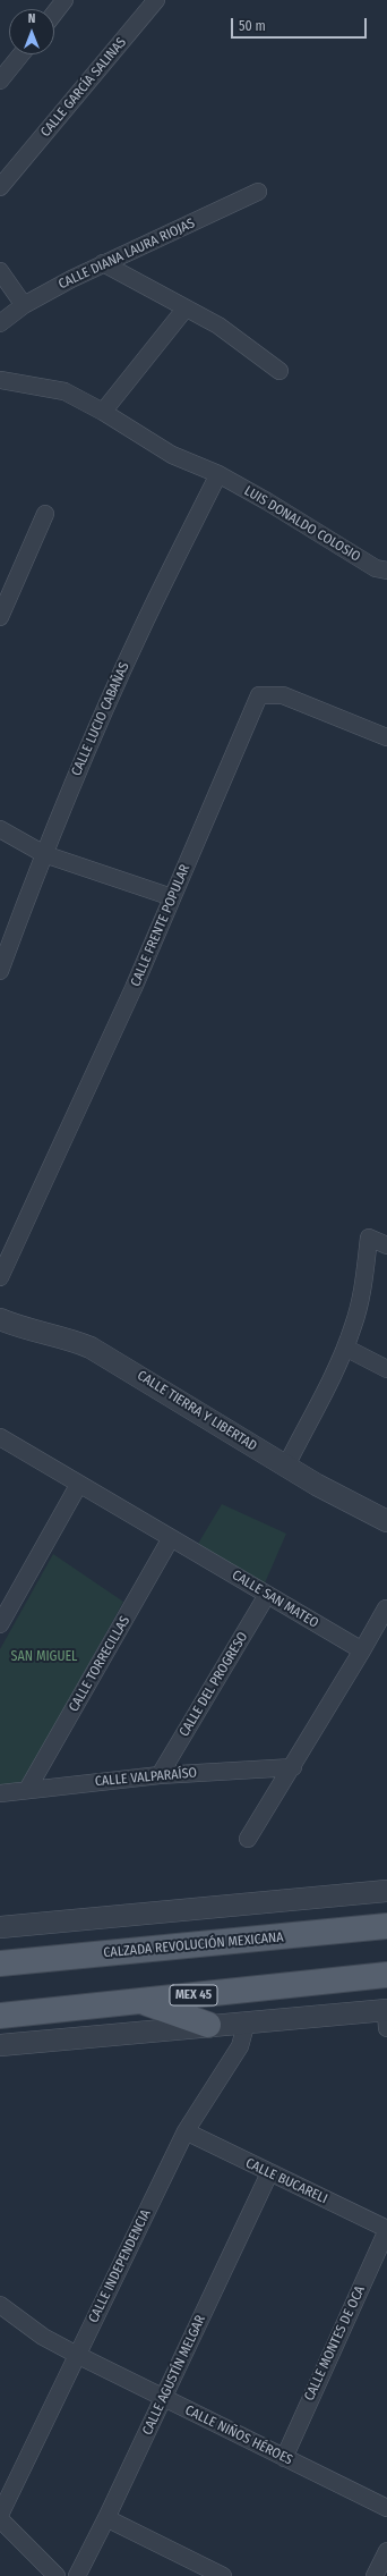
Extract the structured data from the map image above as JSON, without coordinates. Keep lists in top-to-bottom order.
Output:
{
  "streets": {
    "main road": ["CALZADA REVOLUCIÓN MEXICANA", "MEX 45"],
    "street": [
      "CALLE GARCÍA SALINAS",
      "CALLE DIANA LAURA RIOJAS",
      "LUIS DONALDO COLOSIO",
      "CALLE LUCIO CABAÑAS",
      "CALLE FRENTE POPULAR",
      "CALLE TIERRA Y LIBERTAD",
      "CALLE SAN MATEO",
      "CALLE TORRECILLAS",
      "CALLE DEL PROGRESO",
      "CALLE VALPARAÍSO",
      "CALLE BUCARELI",
      "CALLE INDEPENDENCIA",
      "CALLE MONTES DE OCA",
      "CALLE AGUSTÍN MELGAR",
      "CALLE NIÑOS HÉROES"
    ]
  },
  "crossings": [
    ["LUIS DONALDO COLOSIO", "CALLE LUCIO CABAÑAS"],
    ["CALLE SAN MATEO", "CALLE TORRECILLAS"],
    ["CALLE SAN MATEO", "CALLE DEL PROGRESO"],
    ["CALLE TORRECILLAS", "CALLE VALPARAÍSO"],
    ["CALLE DEL PROGRESO", "CALLE VALPARAÍSO"],
    ["CALLE BUCARELI", "CALLE INDEPENDENCIA"],
    ["CALLE BUCARELI", "CALLE MONTES DE OCA"],
    ["CALLE BUCARELI", "CALLE AGUSTÍN MELGAR"],
    ["CALLE INDEPENDENCIA", "CALLE NIÑOS HÉROES"],
    ["CALLE MONTES DE OCA", "CALLE NIÑOS HÉROES"],
    ["CALLE AGUSTÍN MELGAR", "CALLE NIÑOS HÉROES"]
  ],
  "parks": ["SAN MIGUEL"],
  "scale_bar": "50 m",
  "north": "top"
}
